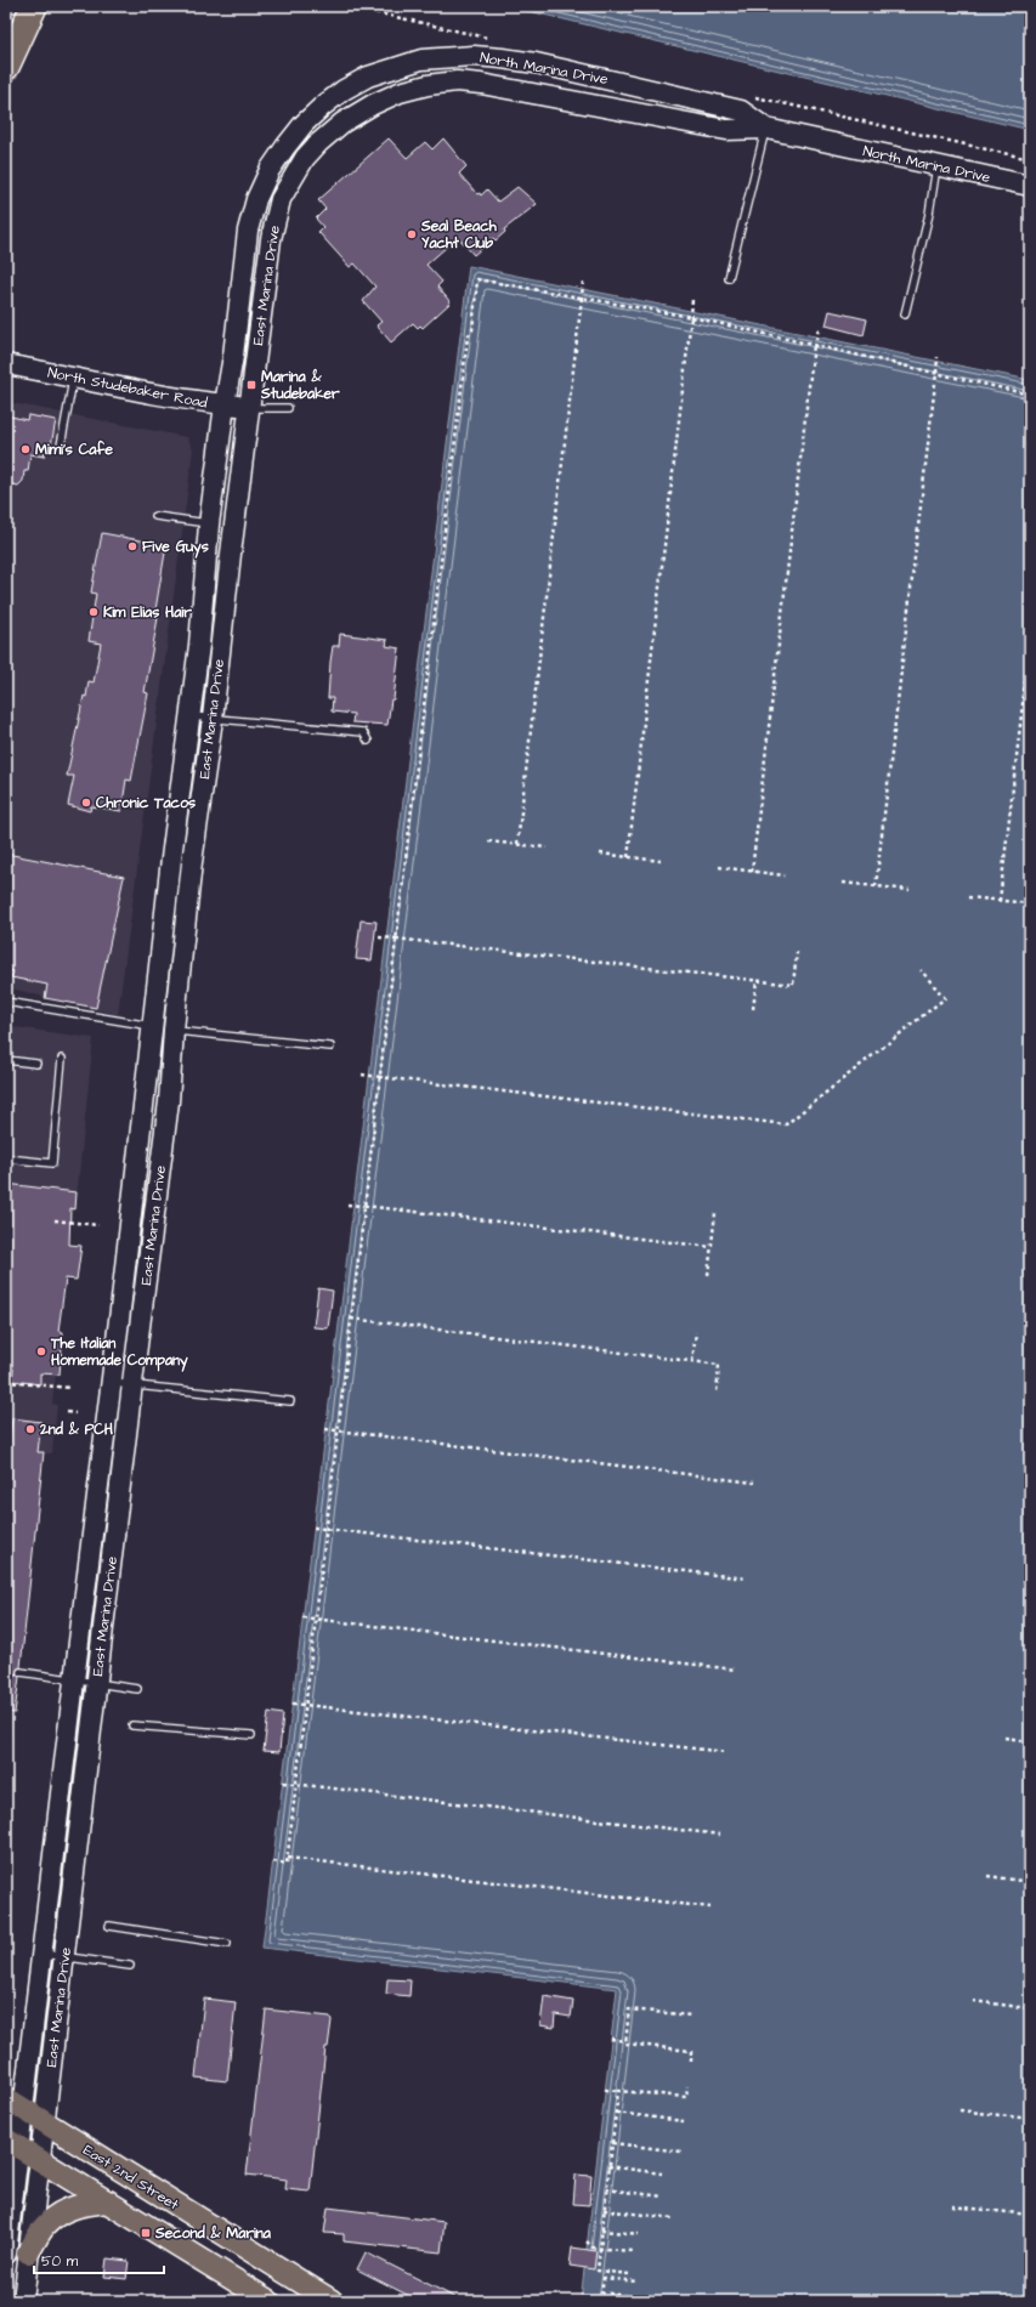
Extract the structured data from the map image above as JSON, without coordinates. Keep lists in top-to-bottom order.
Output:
{
  "streets": {
    "main road": [
      "North Marina Drive",
      "East Marina Drive",
      "North Studebaker Road",
      "East 2nd Street"
    ]
  },
  "crossings": [
    ["North Marina Drive", "East Marina Drive"],
    ["East Marina Drive", "North Studebaker Road"],
    ["East Marina Drive", "East 2nd Street"]
  ],
  "places": {
    "other": [
      "Seal Beach Yacht Club",
      "Mimi's Cafe",
      "Five Guys",
      "Kim Elias Hair",
      "Chronic Tacos",
      "The Italian Homemade Company",
      "2nd & PCH"
    ],
    "transit": ["Marina & Studebaker", "Second & Marina"]
  },
  "scale_bar": "50 m"
}
